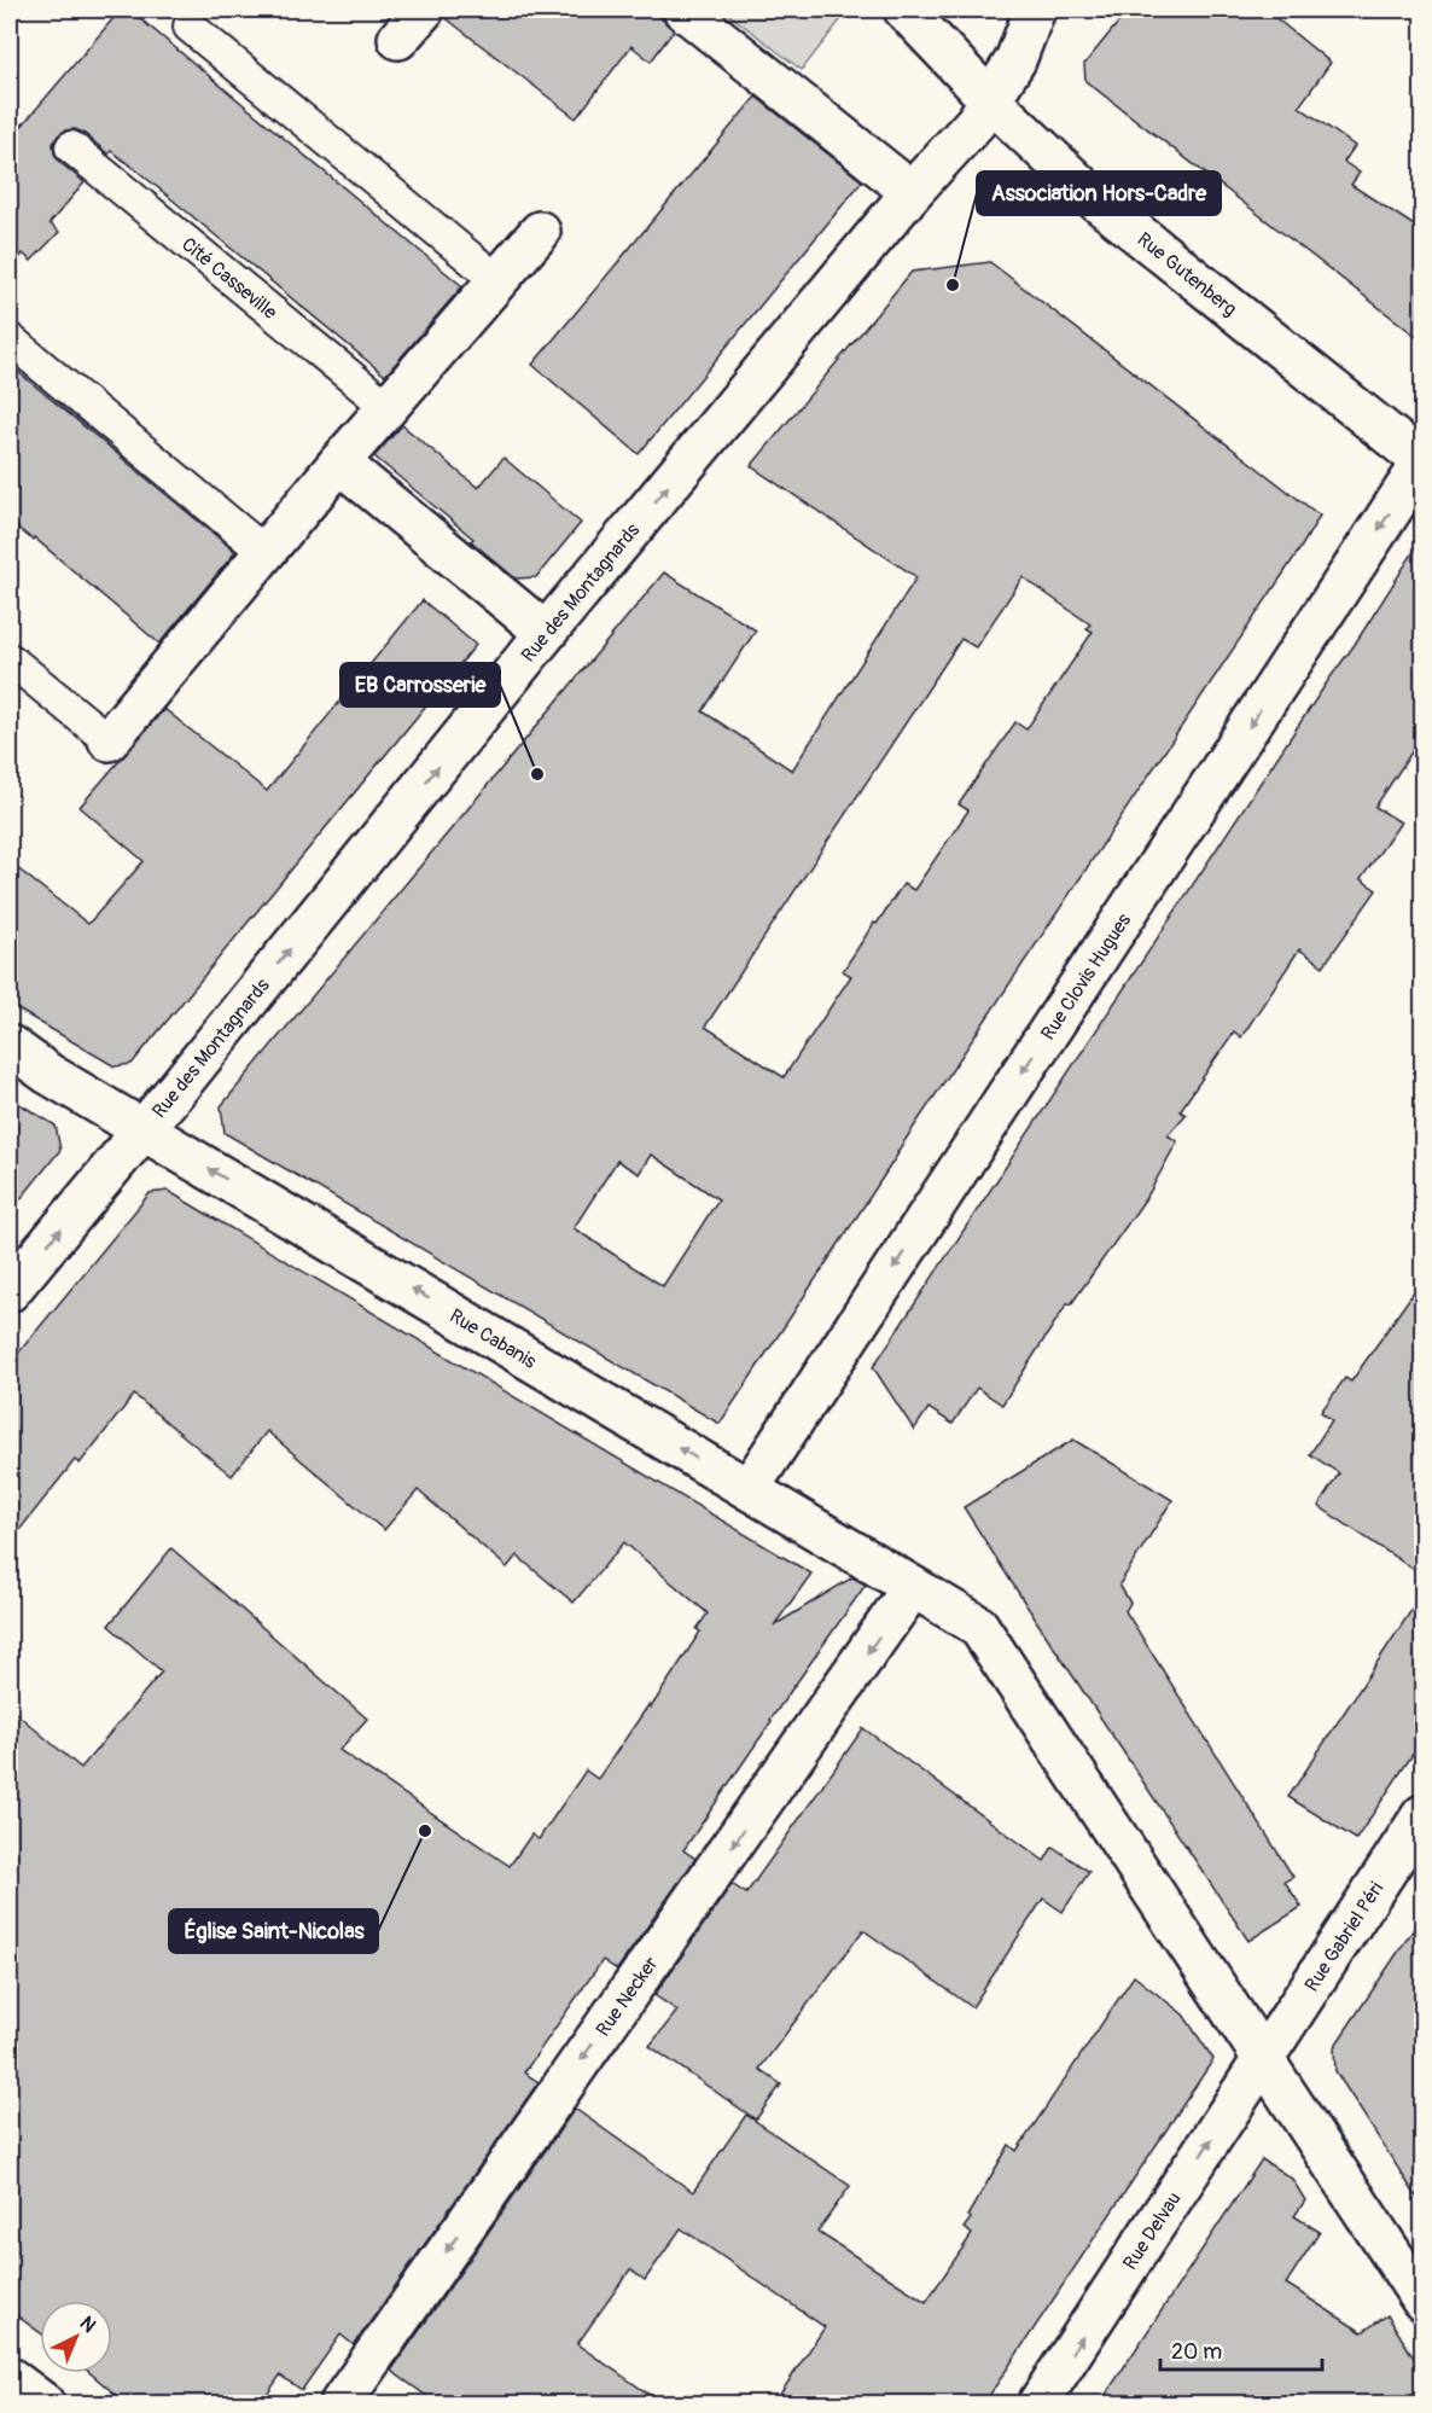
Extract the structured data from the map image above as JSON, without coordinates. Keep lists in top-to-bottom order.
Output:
{
  "streets": {
    "street": [
      "Rue Gutenberg",
      "Rue des Montagnards",
      "Rue Clovis Hugues",
      "Rue Cabanis",
      "Rue Gabriel Péri",
      "Rue Necker",
      "Rue Delvau"
    ],
    "lane": ["Cité Casseville"]
  },
  "crossings": [
    ["Rue Gutenberg", "Rue des Montagnards"],
    ["Rue Gutenberg", "Rue Clovis Hugues"],
    ["Rue des Montagnards", "Rue Cabanis"],
    ["Rue Clovis Hugues", "Rue Cabanis"],
    ["Rue Cabanis", "Rue Gabriel Péri"],
    ["Rue Cabanis", "Rue Necker"],
    ["Rue Cabanis", "Rue Delvau"],
    ["Rue Gabriel Péri", "Rue Delvau"]
  ],
  "one_way": [
    "Rue Clovis Hugues",
    "Rue Cabanis",
    "Rue Necker",
    "Rue Delvau"
  ],
  "places": ["Association Hors-Cadre", "EB Carrosserie", "Église Saint-Nicolas"],
  "scale_bar": "20 m",
  "north": "top right"
}
